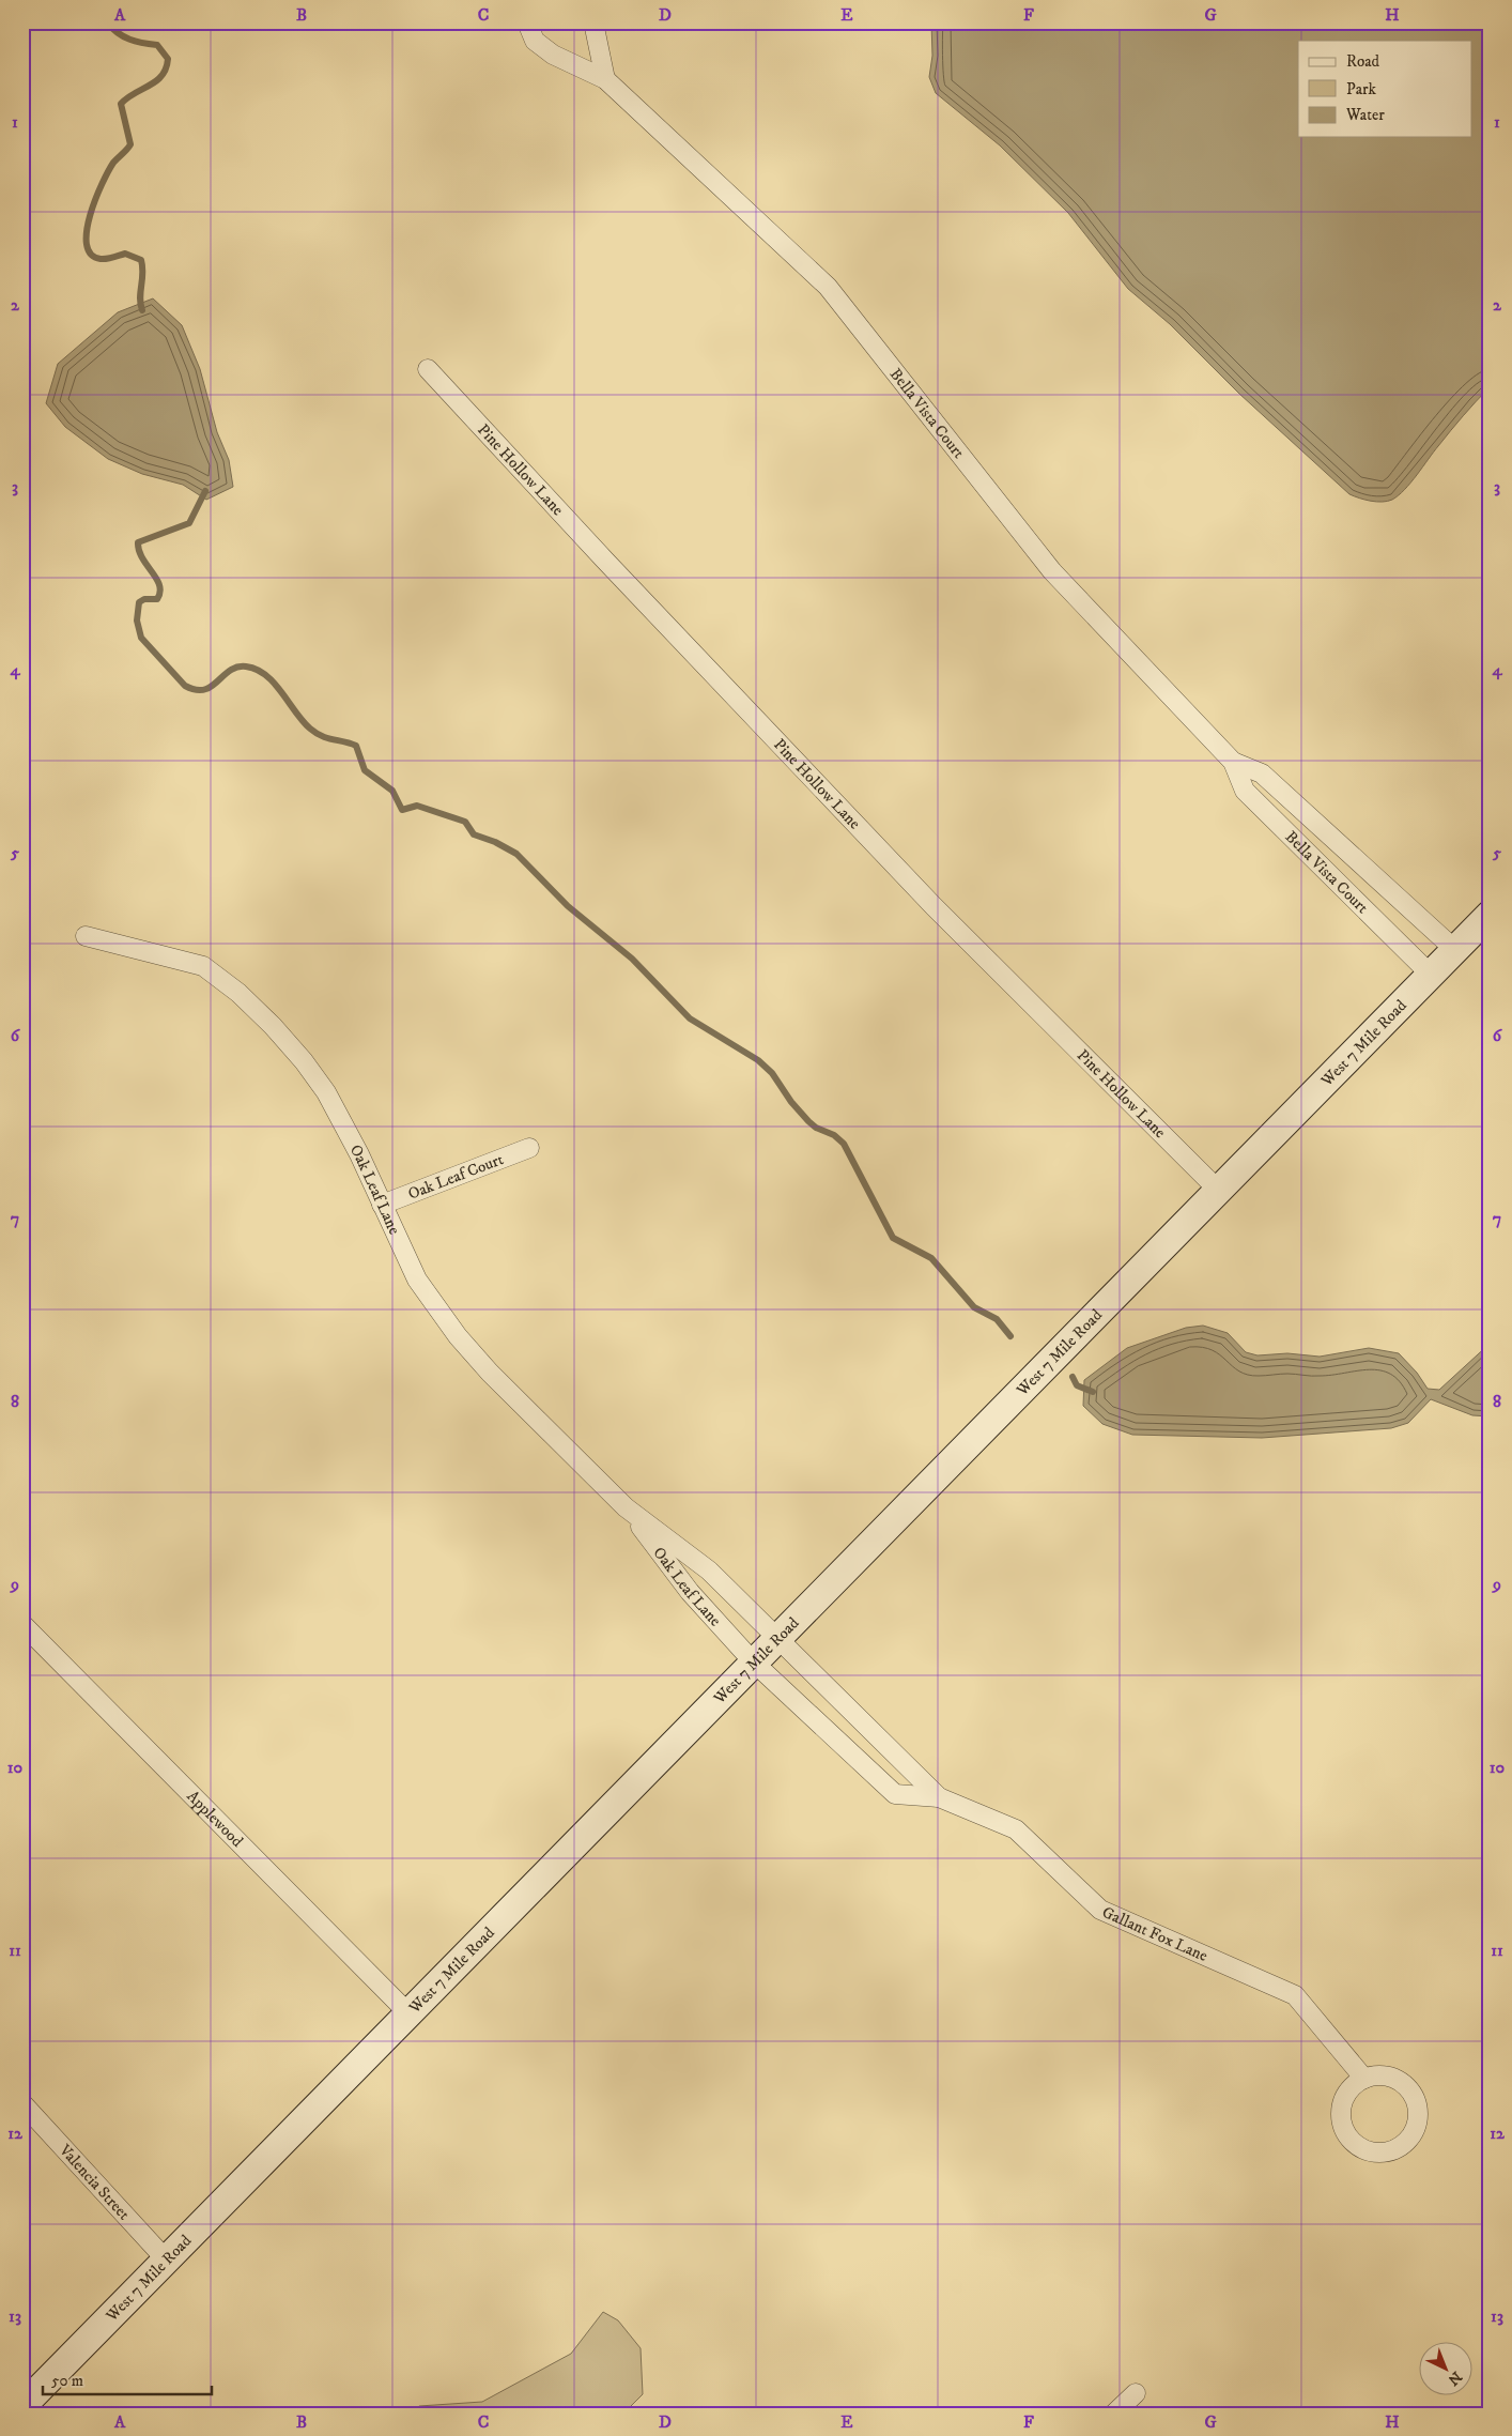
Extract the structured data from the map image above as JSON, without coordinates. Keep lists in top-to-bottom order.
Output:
{
  "streets": {
    "street": [
      "Bella Vista Court",
      "Pine Hollow Lane",
      "West 7 Mile Road",
      "Oak Leaf Court",
      "Oak Leaf Lane",
      "Applewood",
      "Gallant Fox Lane",
      "Valencia Street"
    ]
  },
  "crossings": [
    ["Bella Vista Court", "West 7 Mile Road"],
    ["Pine Hollow Lane", "West 7 Mile Road"],
    ["West 7 Mile Road", "Oak Leaf Lane"],
    ["West 7 Mile Road", "Applewood"],
    ["West 7 Mile Road", "Gallant Fox Lane"],
    ["West 7 Mile Road", "Valencia Street"],
    ["Oak Leaf Court", "Oak Leaf Lane"],
    ["Oak Leaf Lane", "Gallant Fox Lane"]
  ],
  "legend": ["Road", "Park", "Water"],
  "scale_bar": "50 m",
  "north": "bottom right",
  "grid": {
    "columns": [
      "A",
      "B",
      "C",
      "D",
      "E",
      "F",
      "G",
      "H"
    ],
    "rows": [
      "1",
      "2",
      "3",
      "4",
      "5",
      "6",
      "7",
      "8",
      "9",
      "10",
      "11",
      "12",
      "13"
    ]
  }
}
